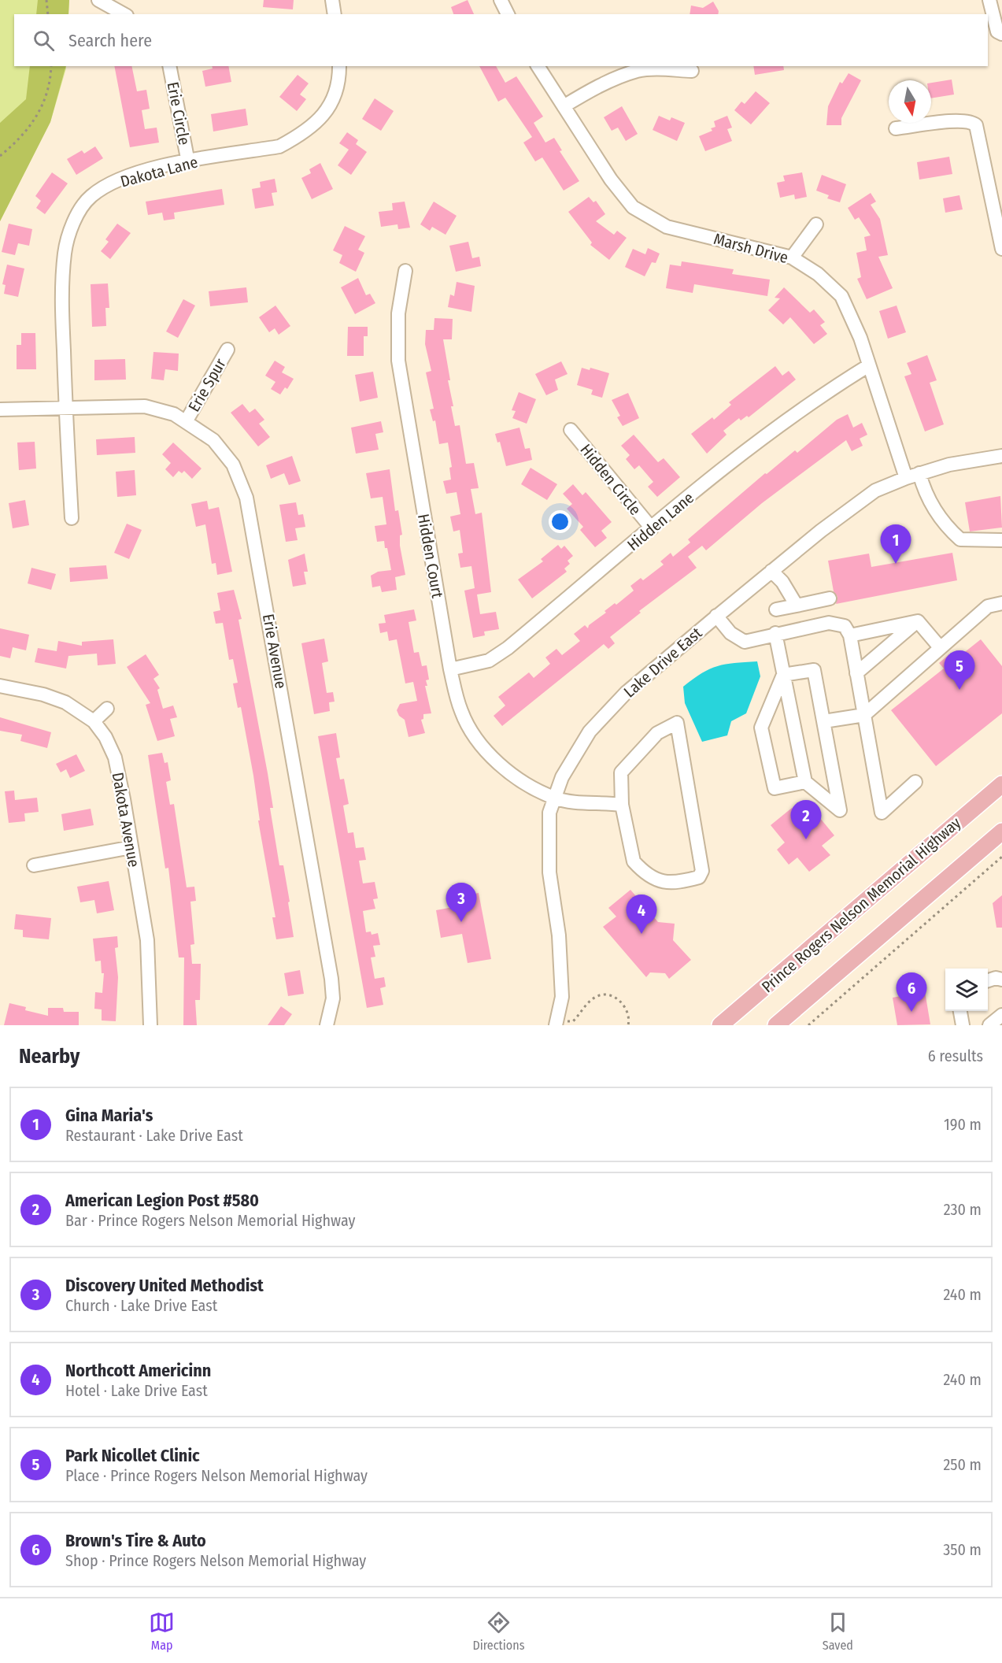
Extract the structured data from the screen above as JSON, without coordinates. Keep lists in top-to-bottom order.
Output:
{
  "streets": {
    "main road": ["Prince Rogers Nelson Memorial Highway"],
    "street": [
      "Erie Circle",
      "Dakota Lane",
      "Marsh Drive",
      "Erie Spur",
      "Hidden Circle",
      "Hidden Lane",
      "Hidden Court",
      "Erie Avenue",
      "Lake Drive East",
      "Dakota Avenue"
    ]
  },
  "crossings": [
    ["Erie Circle", "Dakota Lane"],
    ["Dakota Lane", "Erie Avenue"],
    ["Marsh Drive", "Hidden Lane"],
    ["Marsh Drive", "Lake Drive East"],
    ["Erie Spur", "Erie Avenue"],
    ["Hidden Circle", "Hidden Lane"],
    ["Hidden Lane", "Hidden Court"],
    ["Hidden Court", "Lake Drive East"]
  ],
  "north": "bottom",
  "page": {
    "search": "Search here",
    "pins": [
      "1",
      "5",
      "2",
      "3",
      "4",
      "6"
    ],
    "heading": ["Nearby", "6 results"],
    "list": [
      {
        "mark": "1",
        "name": "Gina Maria's",
        "note": "Restaurant · Lake Drive East",
        "value": "190 m"
      },
      {
        "mark": "2",
        "name": "American Legion Post #580",
        "note": "Bar · Prince Rogers Nelson Memorial Highway",
        "value": "230 m"
      },
      {
        "mark": "3",
        "name": "Discovery United Methodist",
        "note": "Church · Lake Drive East",
        "value": "240 m"
      },
      {
        "mark": "4",
        "name": "Northcott Americinn",
        "note": "Hotel · Lake Drive East",
        "value": "240 m"
      },
      {
        "mark": "5",
        "name": "Park Nicollet Clinic",
        "note": "Place · Prince Rogers Nelson Memorial Highway",
        "value": "250 m"
      },
      {
        "mark": "6",
        "name": "Brown's Tire & Auto",
        "note": "Shop · Prince Rogers Nelson Memorial Highway",
        "value": "350 m"
      }
    ],
    "nav": ["Map", "Directions", "Saved"]
  }
}
